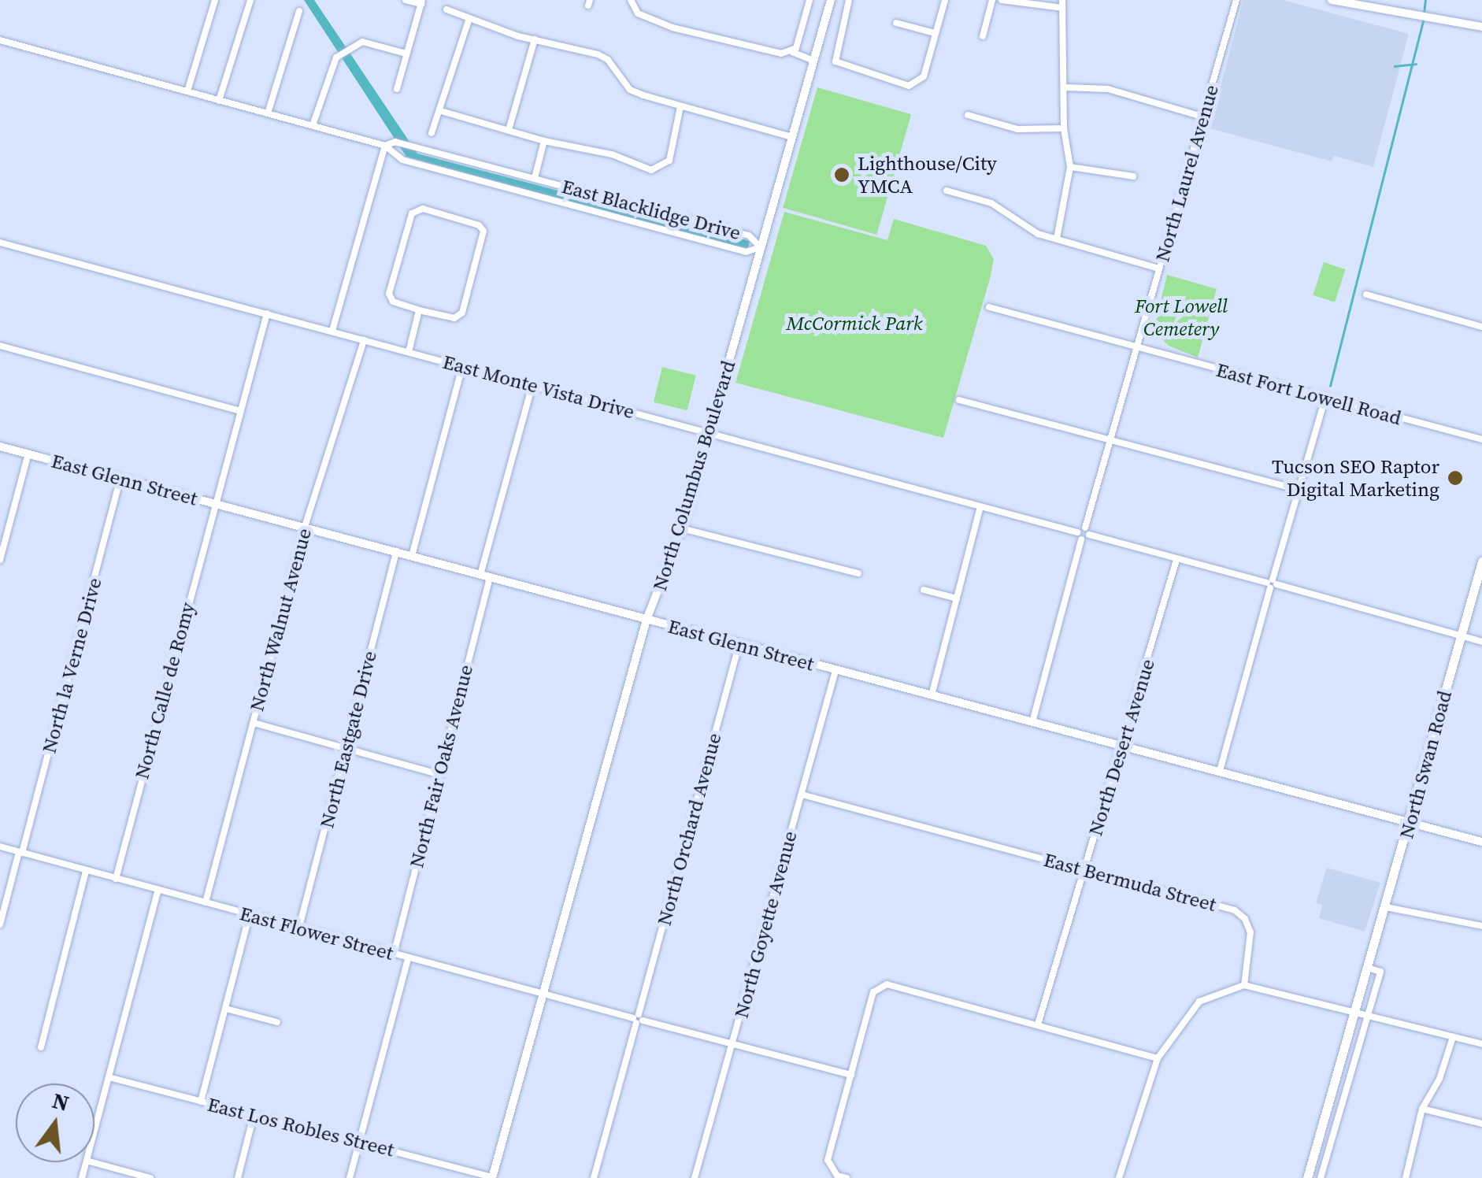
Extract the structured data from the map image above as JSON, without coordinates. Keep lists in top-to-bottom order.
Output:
{
  "streets": {
    "main road": ["North Swan Road"],
    "street": [
      "North Laurel Avenue",
      "East Blacklidge Drive",
      "East Monte Vista Drive",
      "East Fort Lowell Road",
      "North Columbus Boulevard",
      "East Glenn Street",
      "North Walnut Avenue",
      "North la Verne Drive",
      "North Calle de Romy",
      "North Eastgate Drive",
      "North Desert Avenue",
      "North Fair Oaks Avenue",
      "North Orchard Avenue",
      "East Bermuda Street",
      "North Goyette Avenue",
      "East Flower Street",
      "East Los Robles Street"
    ]
  },
  "crossings": [
    ["North Laurel Avenue", "East Fort Lowell Road"],
    ["East Blacklidge Drive", "North Columbus Boulevard"],
    ["East Monte Vista Drive", "North Columbus Boulevard"],
    ["East Monte Vista Drive", "North Walnut Avenue"],
    ["East Monte Vista Drive", "North Calle de Romy"],
    ["North Columbus Boulevard", "East Glenn Street"],
    ["North Columbus Boulevard", "East Flower Street"],
    ["North Columbus Boulevard", "East Los Robles Street"],
    ["East Glenn Street", "North Walnut Avenue"],
    ["East Glenn Street", "North la Verne Drive"],
    ["East Glenn Street", "North Calle de Romy"],
    ["East Glenn Street", "North Eastgate Drive"],
    ["East Glenn Street", "North Desert Avenue"],
    ["East Glenn Street", "North Swan Road"],
    ["East Glenn Street", "North Fair Oaks Avenue"],
    ["East Glenn Street", "North Orchard Avenue"],
    ["East Glenn Street", "North Goyette Avenue"],
    ["North Walnut Avenue", "East Flower Street"],
    ["North la Verne Drive", "East Flower Street"],
    ["North Calle de Romy", "East Flower Street"],
    ["North Eastgate Drive", "East Flower Street"],
    ["North Desert Avenue", "East Bermuda Street"],
    ["North Fair Oaks Avenue", "East Flower Street"],
    ["North Orchard Avenue", "East Flower Street"],
    ["East Bermuda Street", "North Goyette Avenue"],
    ["North Goyette Avenue", "East Flower Street"]
  ],
  "parks": ["Fort Lowell Cemetery", "McCormick Park"],
  "places": ["Lighthouse/City YMCA", "Tucson SEO Raptor Digital Marketing"],
  "north": "top"
}
